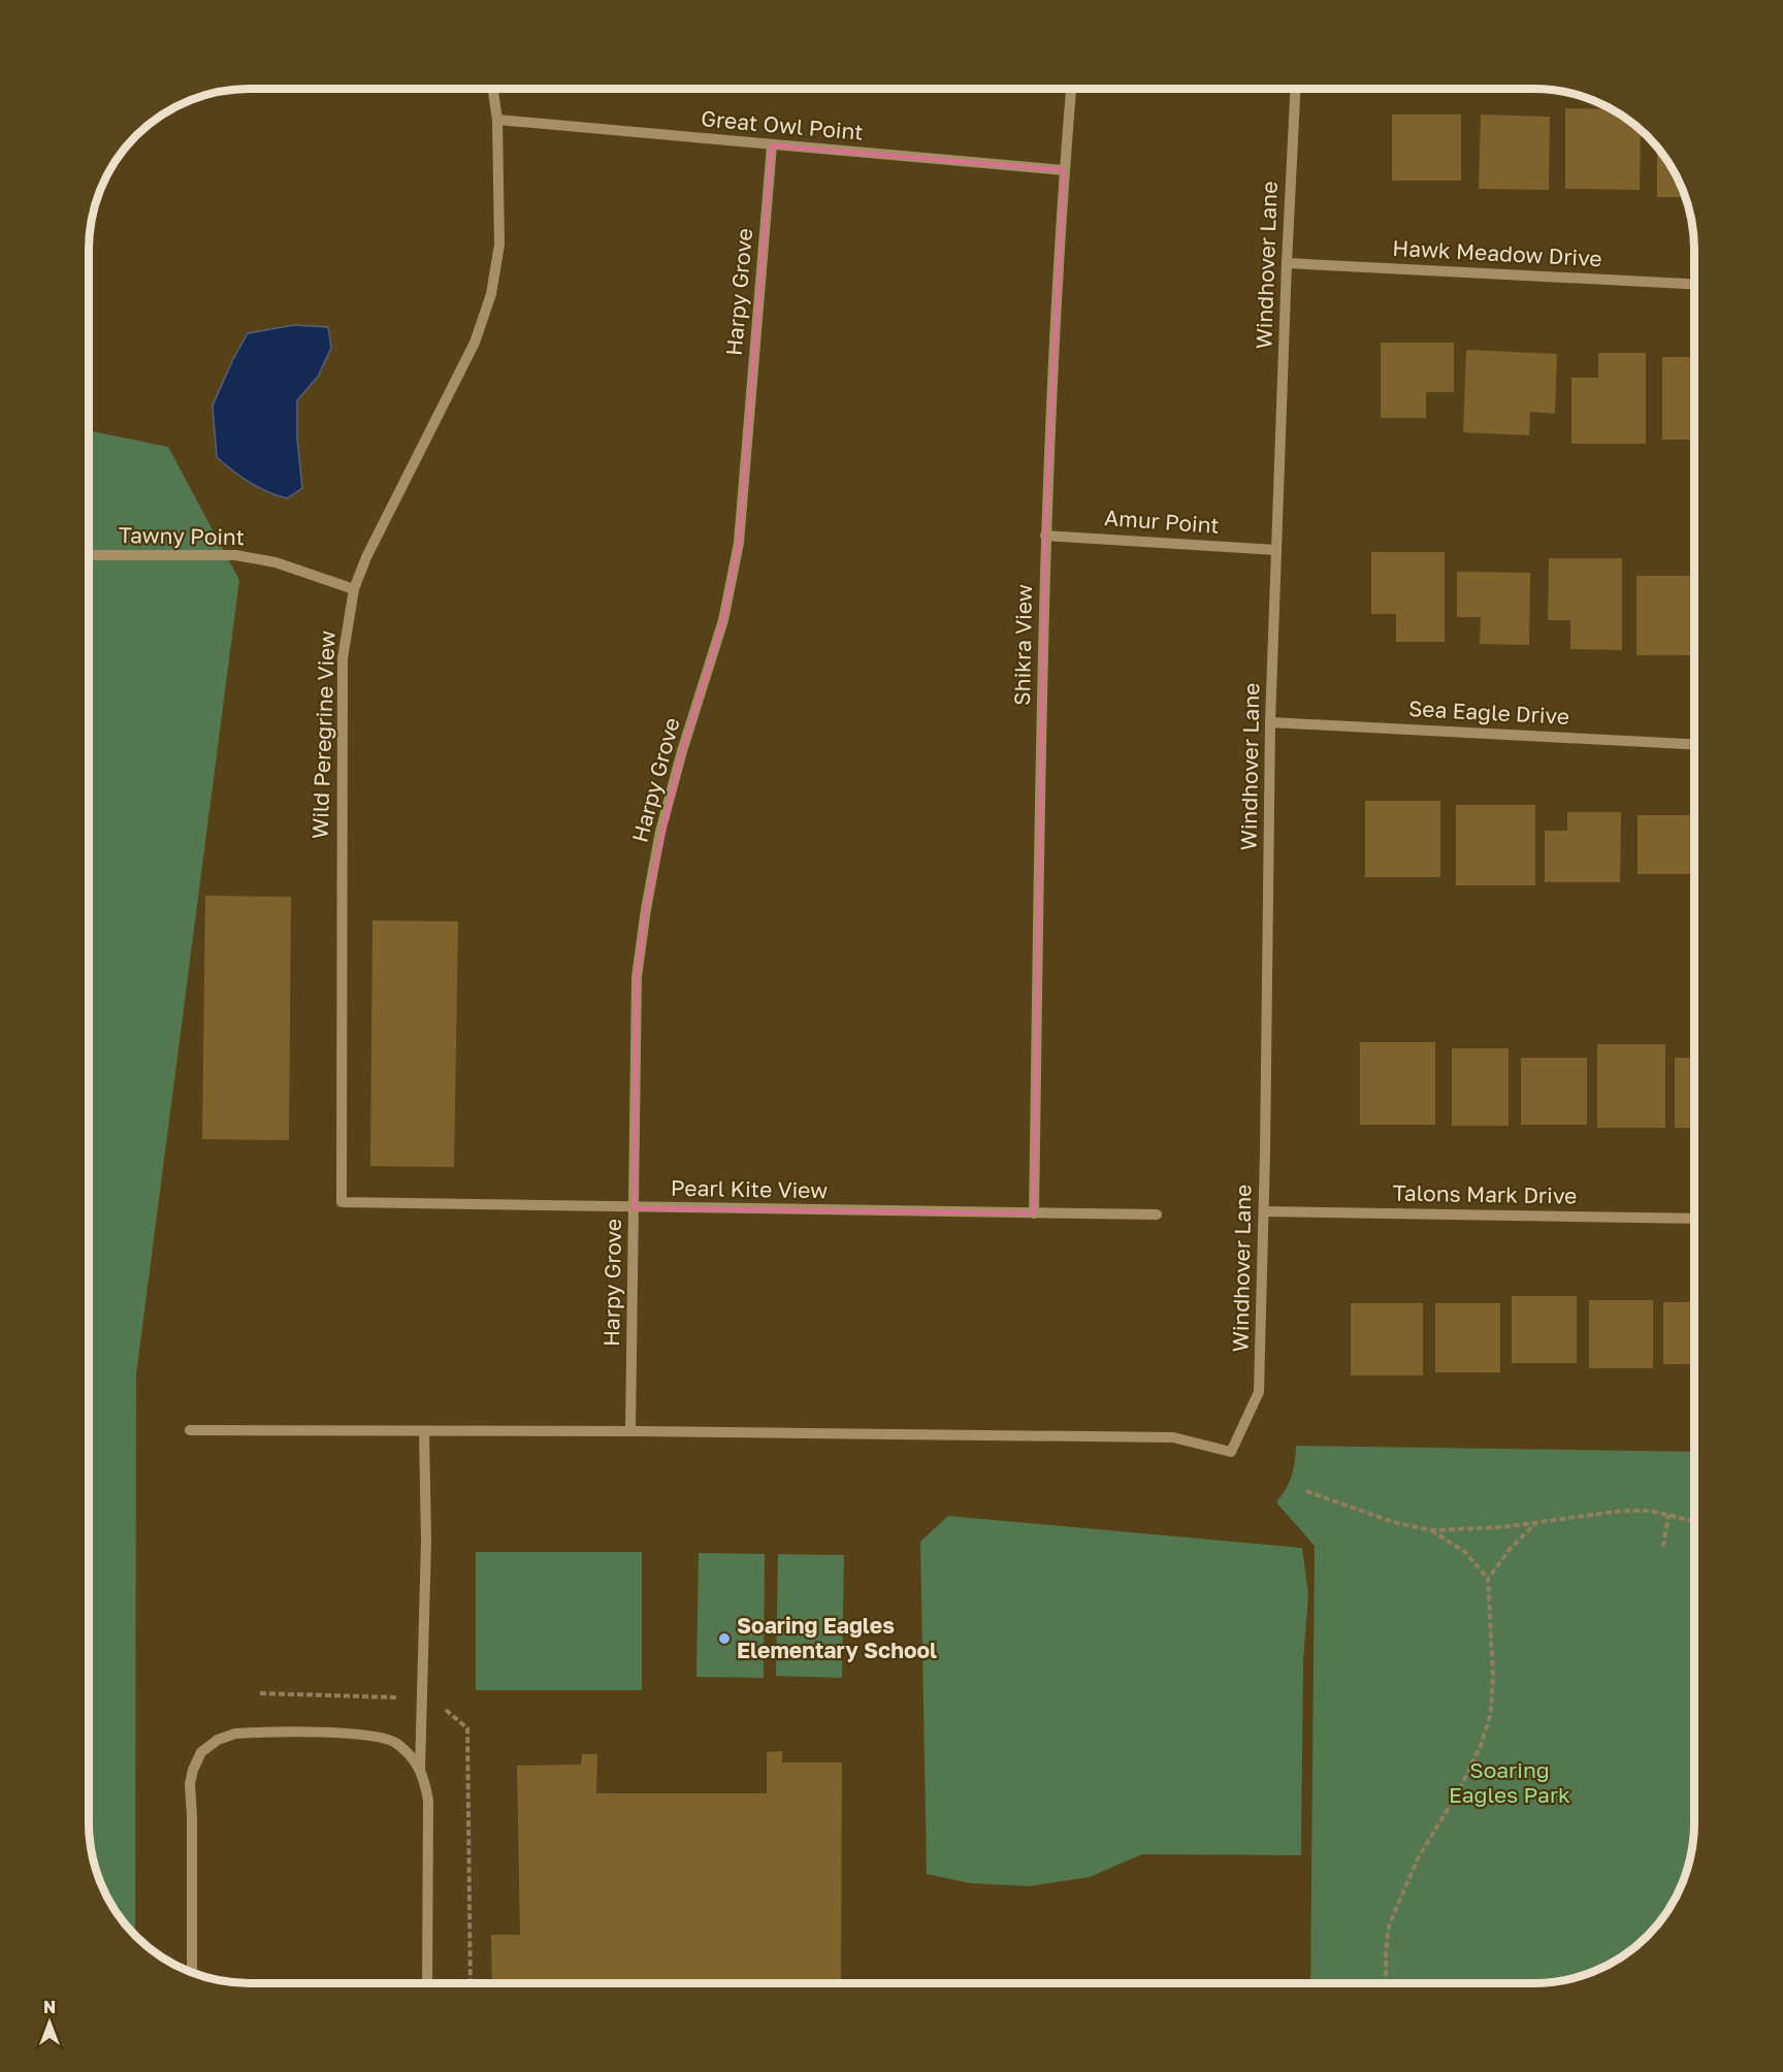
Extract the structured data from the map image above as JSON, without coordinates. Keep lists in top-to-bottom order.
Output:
{
  "streets": {
    "street": [
      "Great Owl Point",
      "Hawk Meadow Drive",
      "Windhover Lane",
      "Harpy Grove",
      "Amur Point",
      "Tawny Point",
      "Shikra View",
      "Sea Eagle Drive",
      "Wild Peregrine View",
      "Pearl Kite View",
      "Talons Mark Drive"
    ]
  },
  "crossings": [
    ["Great Owl Point", "Harpy Grove"],
    ["Great Owl Point", "Shikra View"],
    ["Great Owl Point", "Wild Peregrine View"],
    ["Hawk Meadow Drive", "Windhover Lane"],
    ["Windhover Lane", "Harpy Grove"],
    ["Windhover Lane", "Amur Point"],
    ["Windhover Lane", "Sea Eagle Drive"],
    ["Windhover Lane", "Talons Mark Drive"],
    ["Harpy Grove", "Pearl Kite View"],
    ["Amur Point", "Shikra View"],
    ["Tawny Point", "Wild Peregrine View"],
    ["Shikra View", "Pearl Kite View"],
    ["Wild Peregrine View", "Pearl Kite View"]
  ],
  "parks": ["Soaring Eagles Park"],
  "places": ["Soaring Eagles Elementary School"],
  "north": "top"
}
